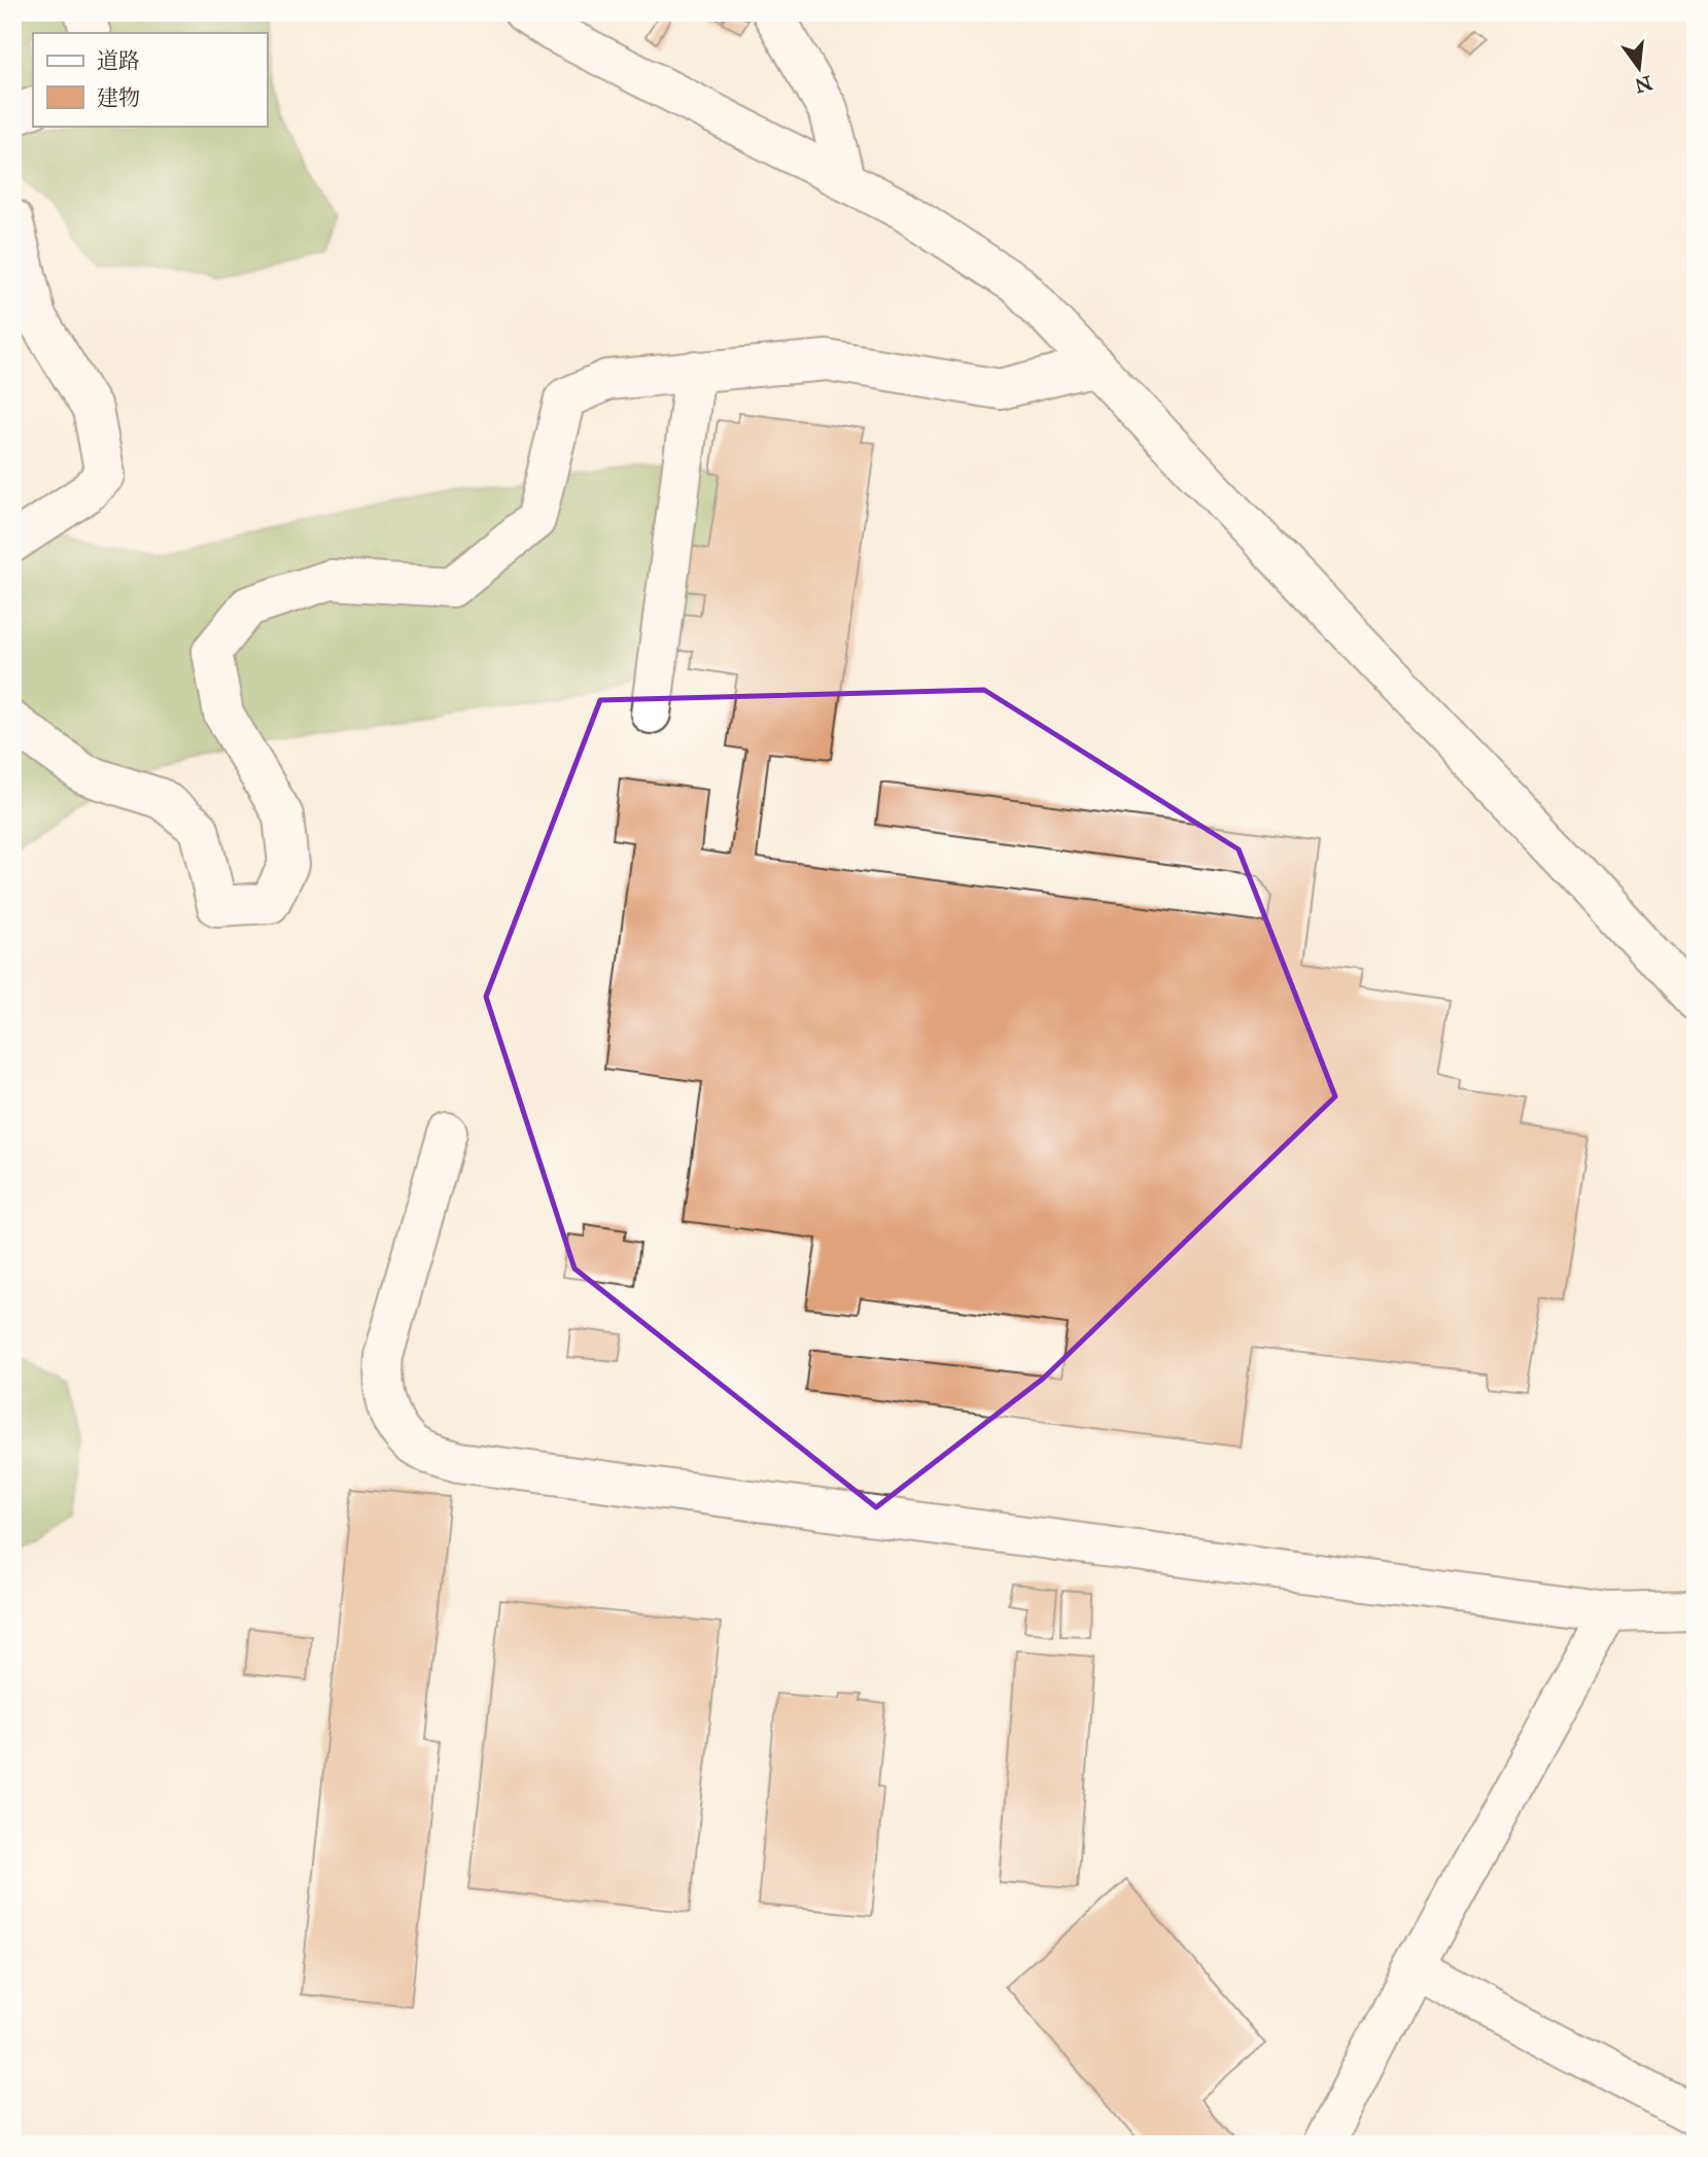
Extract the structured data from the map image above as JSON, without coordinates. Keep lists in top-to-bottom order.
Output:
{
  "legend": ["道路", "建物"],
  "north": "bottom"
}
